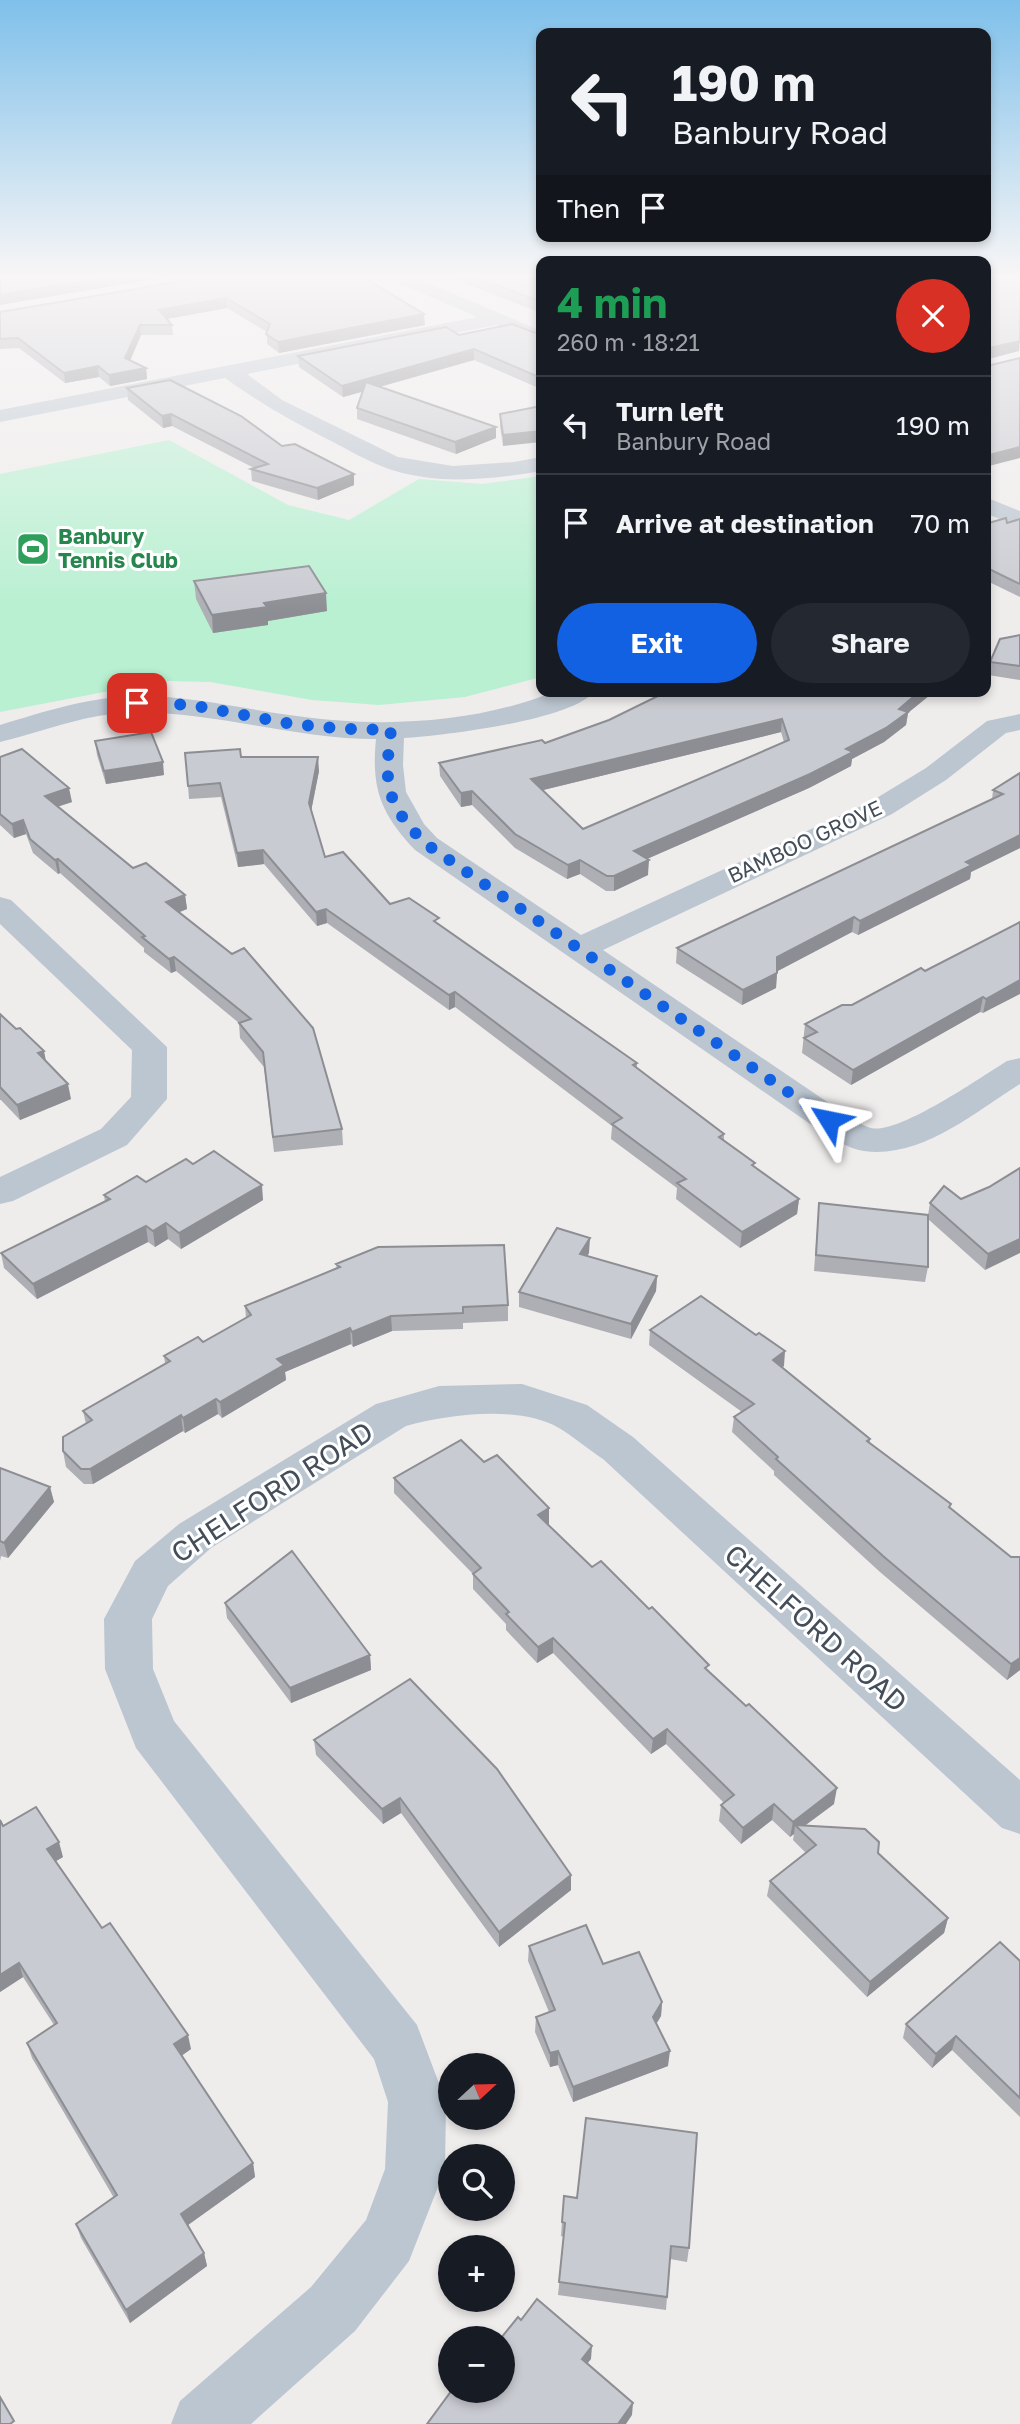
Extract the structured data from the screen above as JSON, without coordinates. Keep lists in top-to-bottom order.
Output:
{
  "streets": {
    "street": ["BAMBOO GROVE", "CHELFORD ROAD"]
  },
  "places": {
    "sports": ["Banbury Tennis Club"]
  },
  "north": "right",
  "page": {
    "turn": ["190 m", "Banbury Road"],
    "then": "Then",
    "heading": ["4 min", "260 m · 18:21"],
    "list": [
      {
        "name": "Turn left",
        "note": "Banbury Road",
        "value": "190 m"
      },
      {
        "name": "Arrive at destination",
        "value": "70 m"
      }
    ],
    "buttons": ["Exit", "Share"],
    "map_buttons": ["+", "−"]
  }
}
